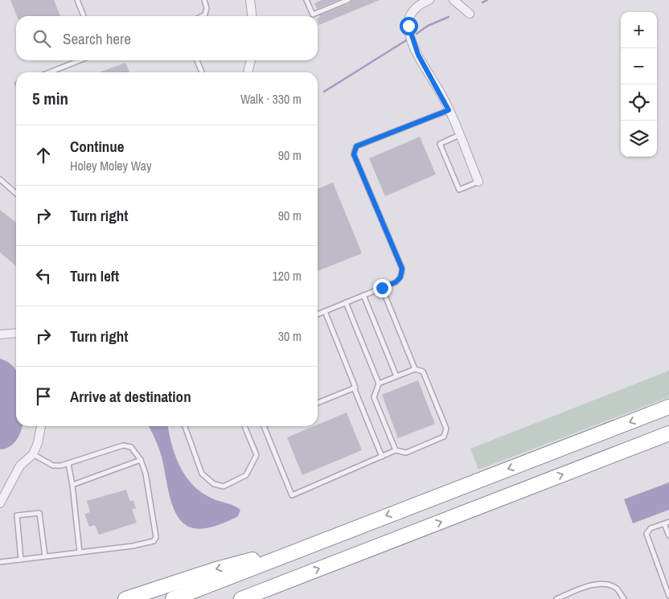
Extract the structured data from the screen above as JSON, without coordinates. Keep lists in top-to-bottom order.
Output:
{
  "page": {
    "map_buttons": ["+", "−"],
    "search": "Search here",
    "heading": ["5 min", "Walk · 330 m"],
    "list": [
      ["Continue", "Holey Moley Way", "90 m"],
      ["Turn right", "90 m"],
      ["Turn left", "120 m"],
      ["Turn right", "30 m"],
      "Arrive at destination"
    ]
  }
}
